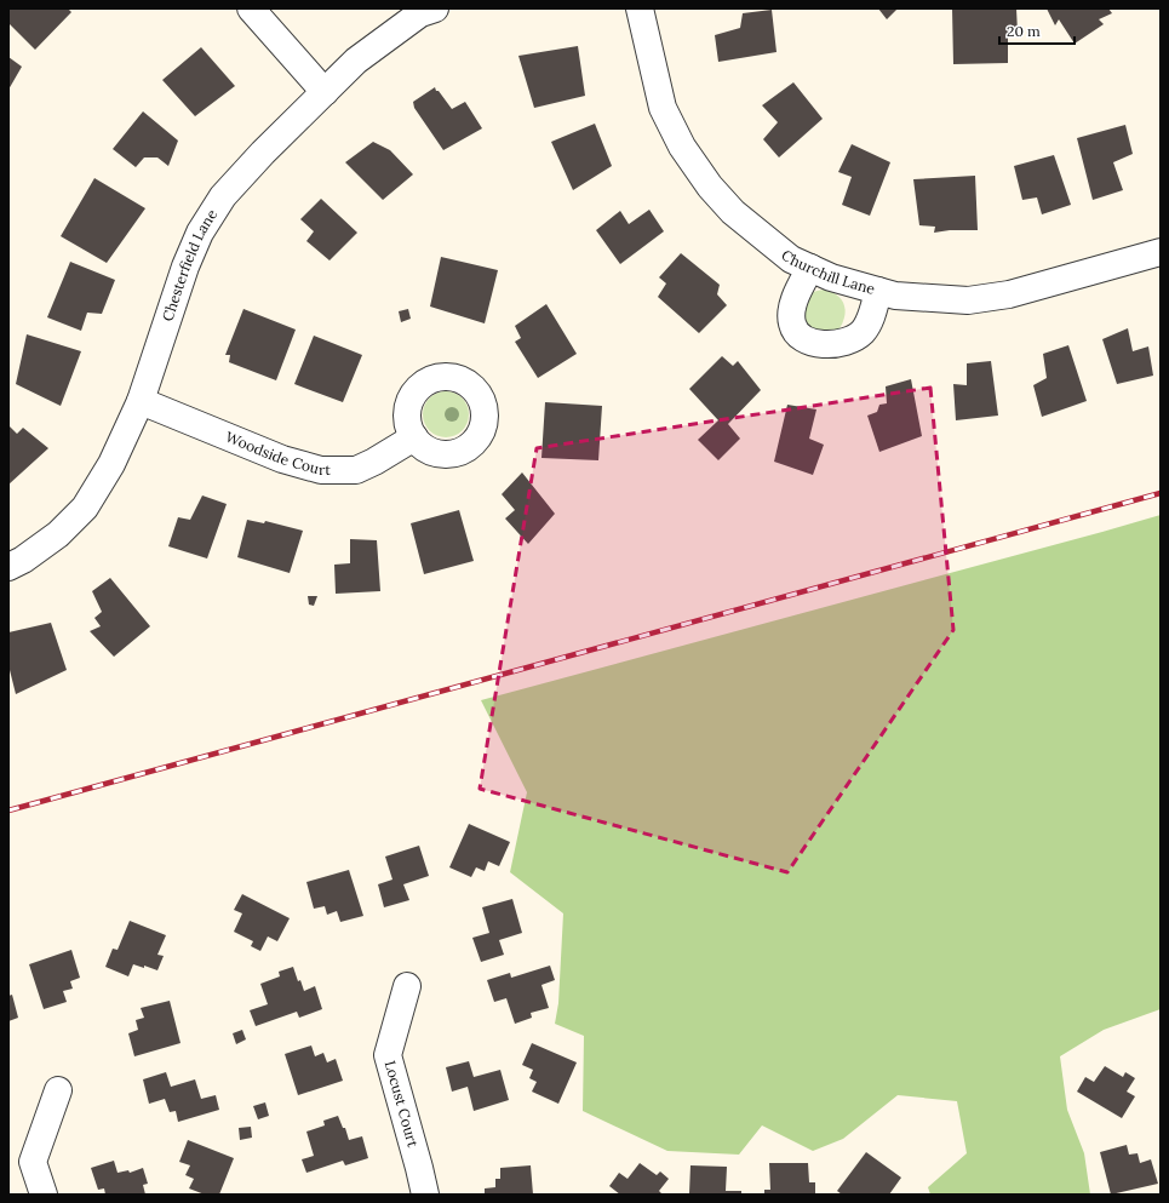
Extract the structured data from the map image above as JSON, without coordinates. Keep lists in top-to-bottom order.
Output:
{
  "streets": {
    "street": [
      "Chesterfield Lane",
      "Churchill Lane",
      "Woodside Court",
      "Locust Court"
    ]
  },
  "crossings": [
    ["Chesterfield Lane", "Woodside Court"]
  ],
  "scale_bar": "20 m"
}
